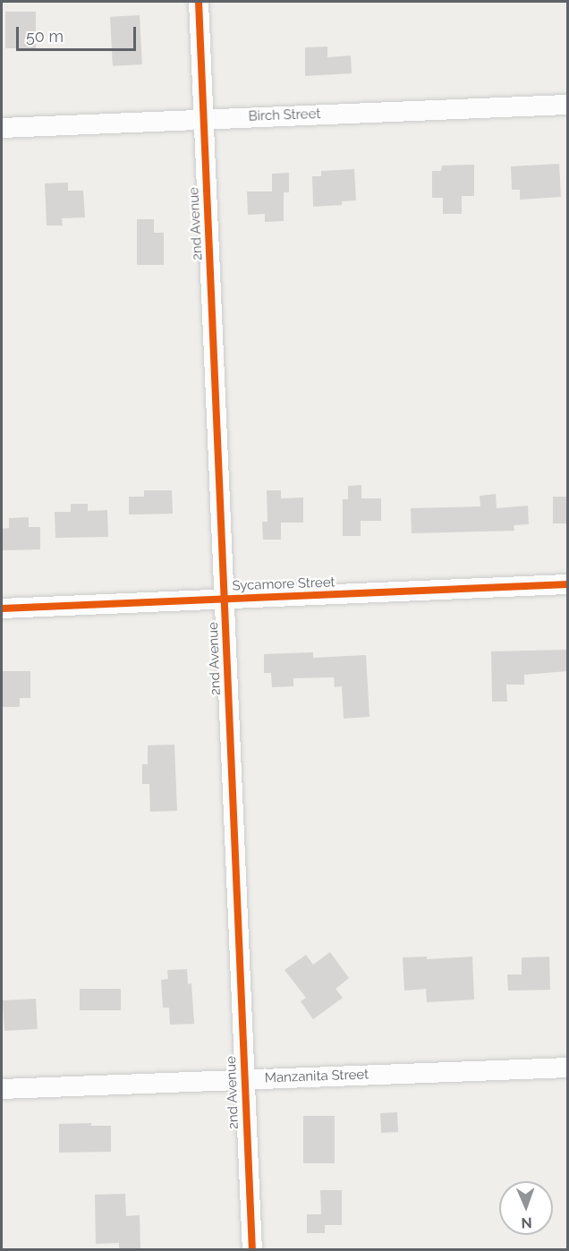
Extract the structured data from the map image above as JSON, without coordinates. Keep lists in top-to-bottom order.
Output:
{
  "streets": {
    "street": [
      "Birch Street",
      "2nd Avenue",
      "Sycamore Street",
      "Manzanita Street"
    ]
  },
  "crossings": [
    ["Birch Street", "2nd Avenue"],
    ["2nd Avenue", "Sycamore Street"],
    ["2nd Avenue", "Manzanita Street"]
  ],
  "scale_bar": "50 m",
  "north": "bottom"
}
